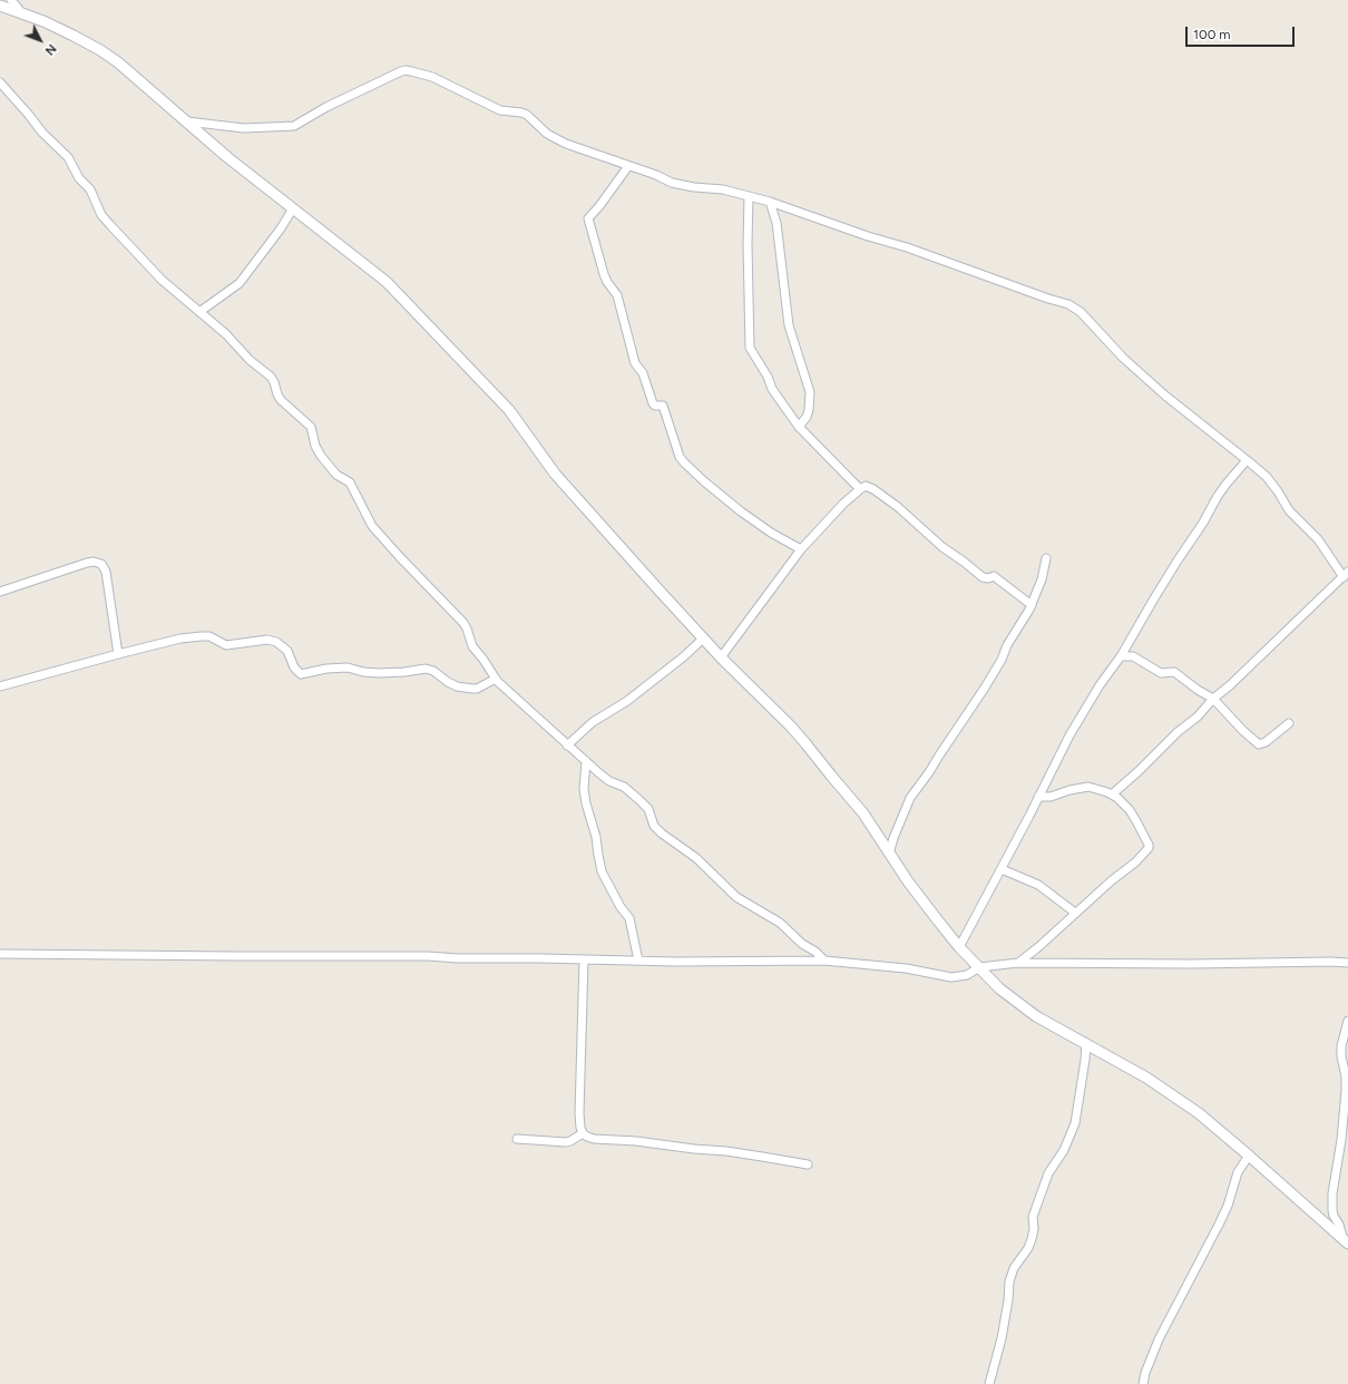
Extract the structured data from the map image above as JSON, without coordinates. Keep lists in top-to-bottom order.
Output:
{
  "scale_bar": "100 m",
  "north": "bottom right"
}
